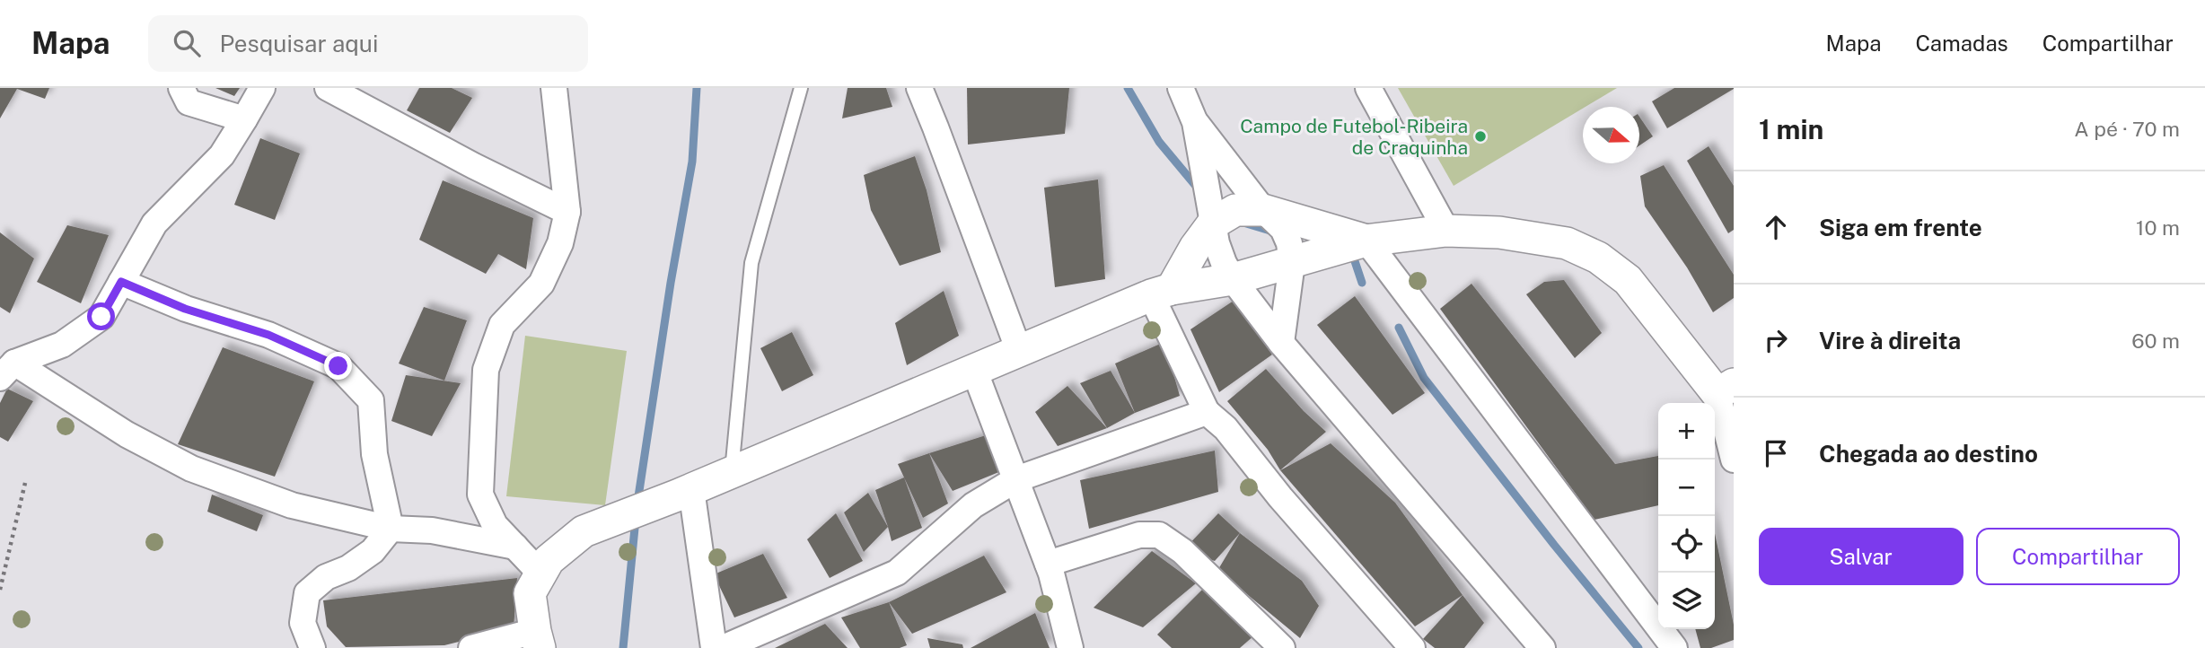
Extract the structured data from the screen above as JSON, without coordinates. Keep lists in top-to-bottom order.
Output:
{
  "places": ["Campo de Futebol-Ribeira de Craquinha"],
  "north": "right",
  "page": {
    "header": "Mapa",
    "search": "Pesquisar aqui",
    "nav": ["Mapa", "Camadas", "Compartilhar"],
    "heading": ["1 min", "A pé · 70 m"],
    "list": [
      ["Siga em frente", "10 m"],
      ["Vire à direita", "60 m"],
      "Chegada ao destino"
    ],
    "map_buttons": ["+", "−"],
    "buttons": ["Salvar", "Compartilhar"]
  }
}
